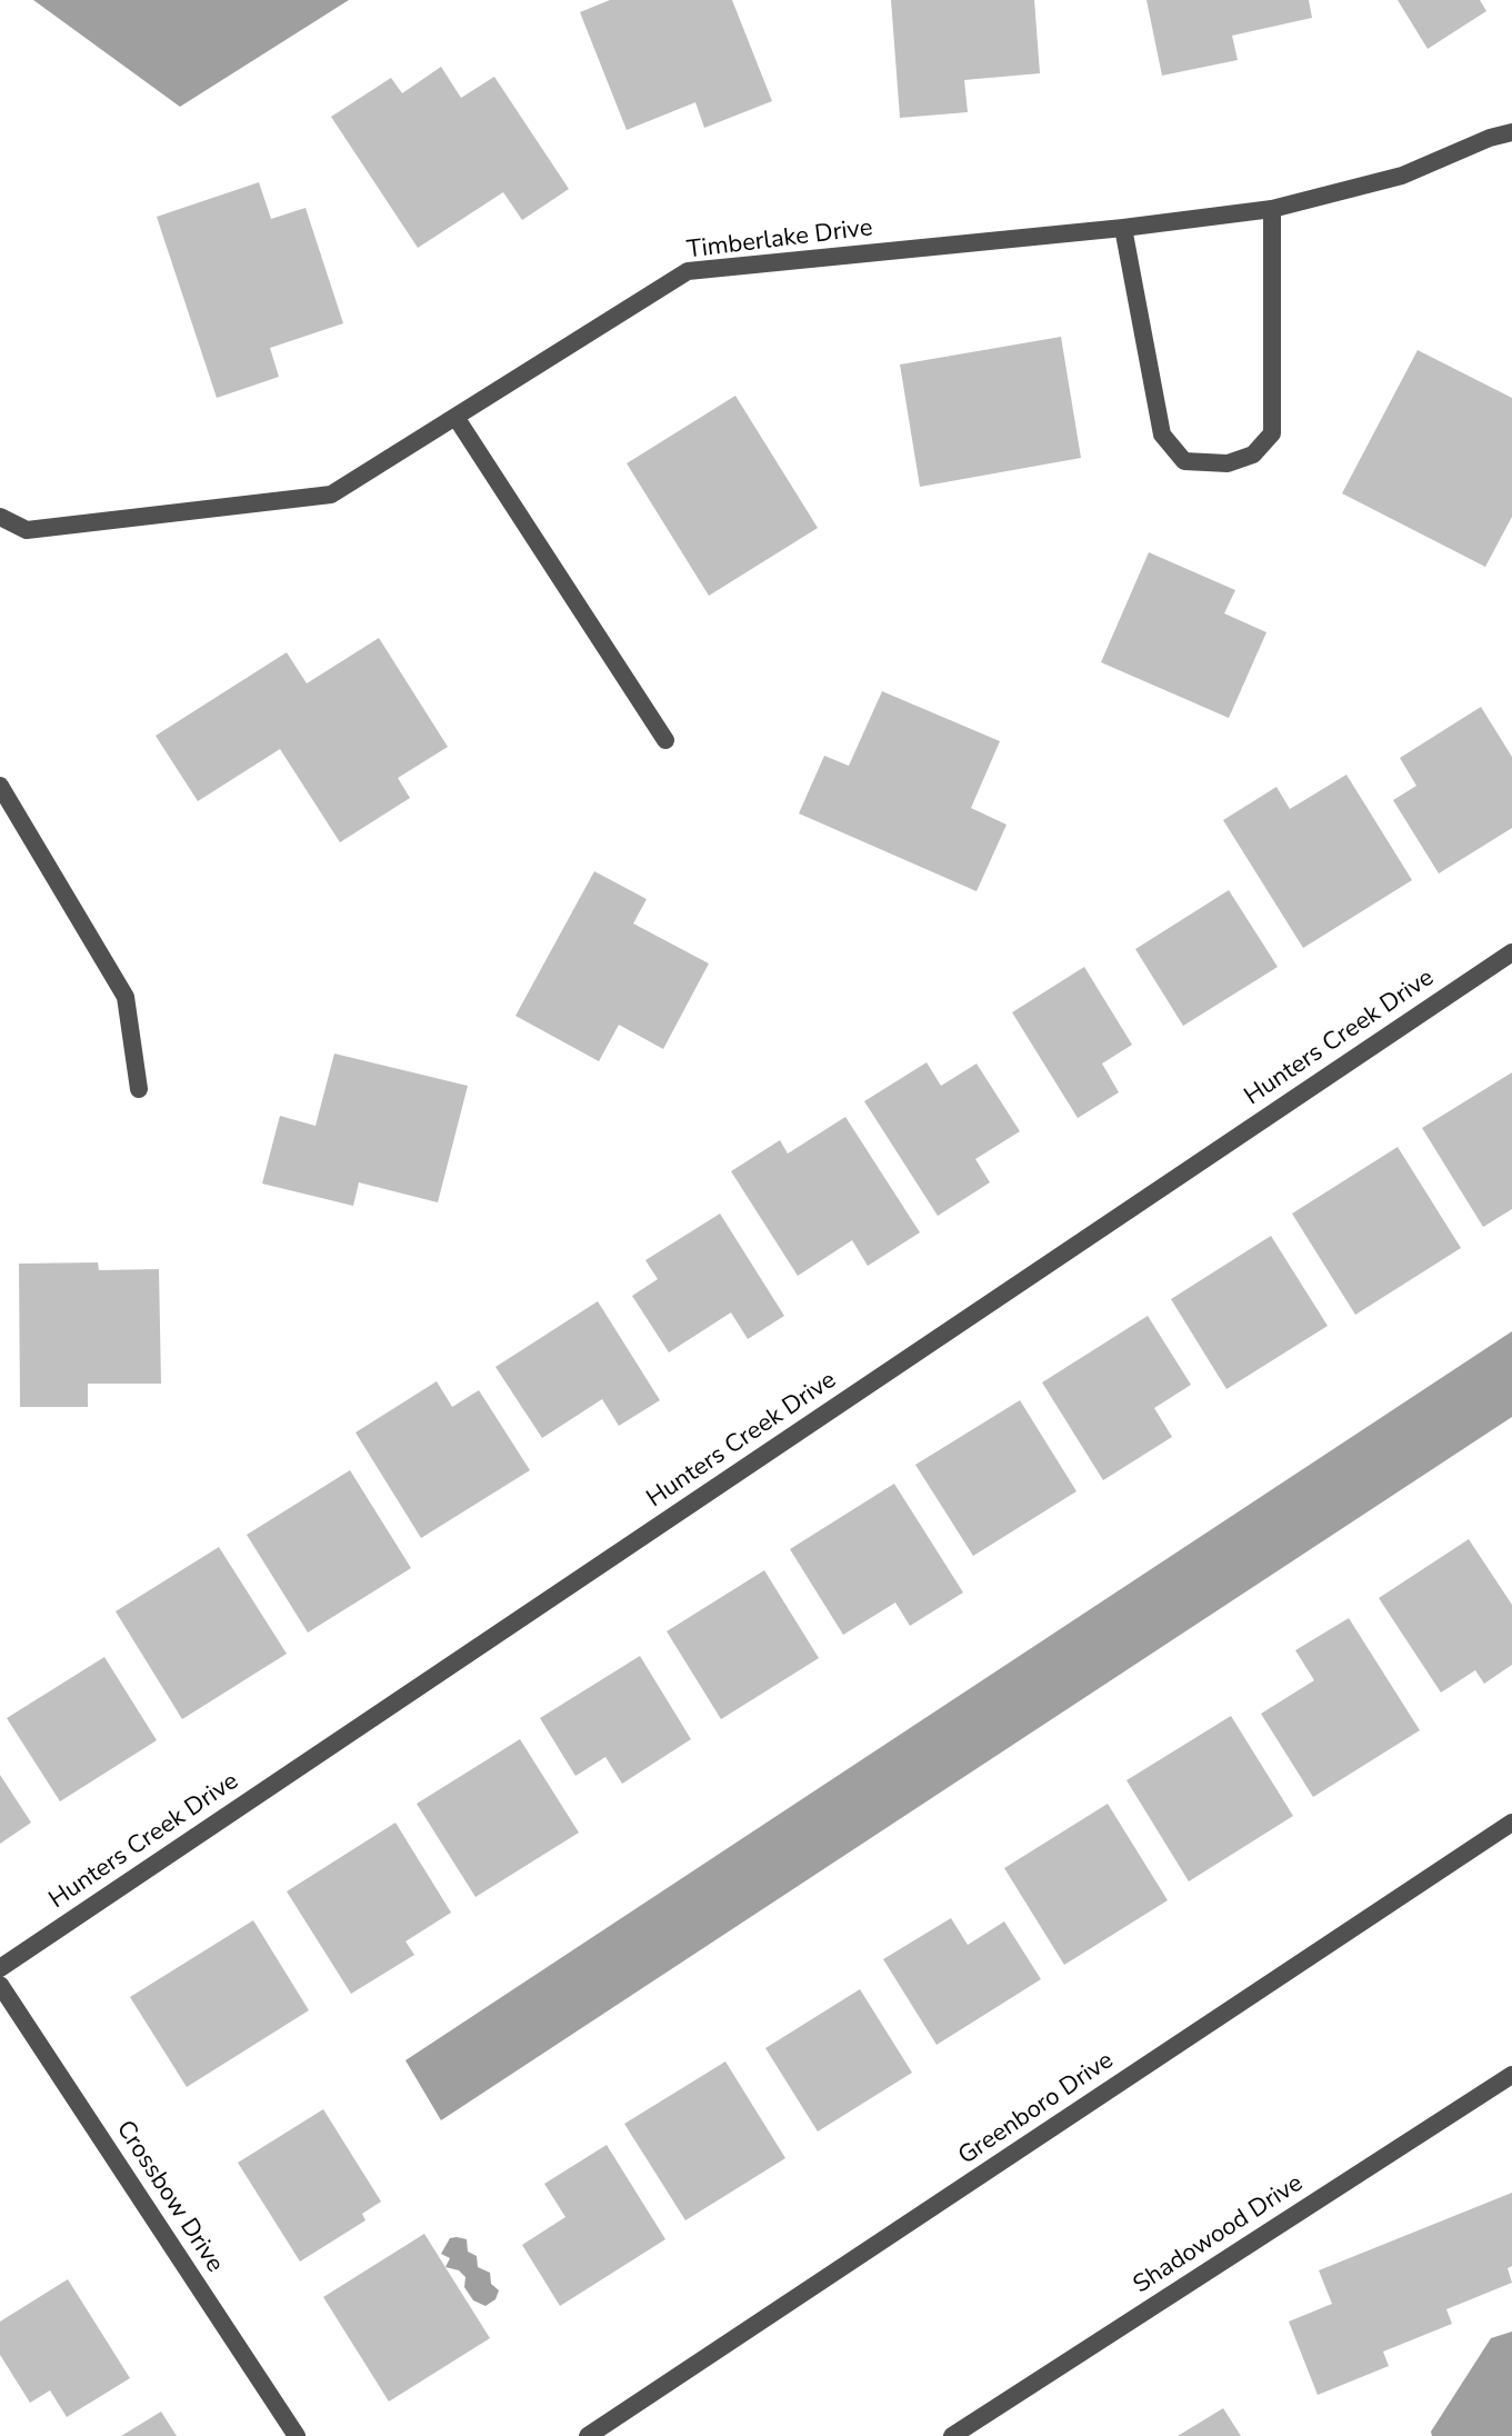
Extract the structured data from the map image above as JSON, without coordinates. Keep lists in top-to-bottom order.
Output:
{
  "streets": {
    "street": [
      "Timberlake Drive",
      "Hunters Creek Drive",
      "Greenboro Drive",
      "Crossbow Drive",
      "Shadowood Drive"
    ]
  }
}
